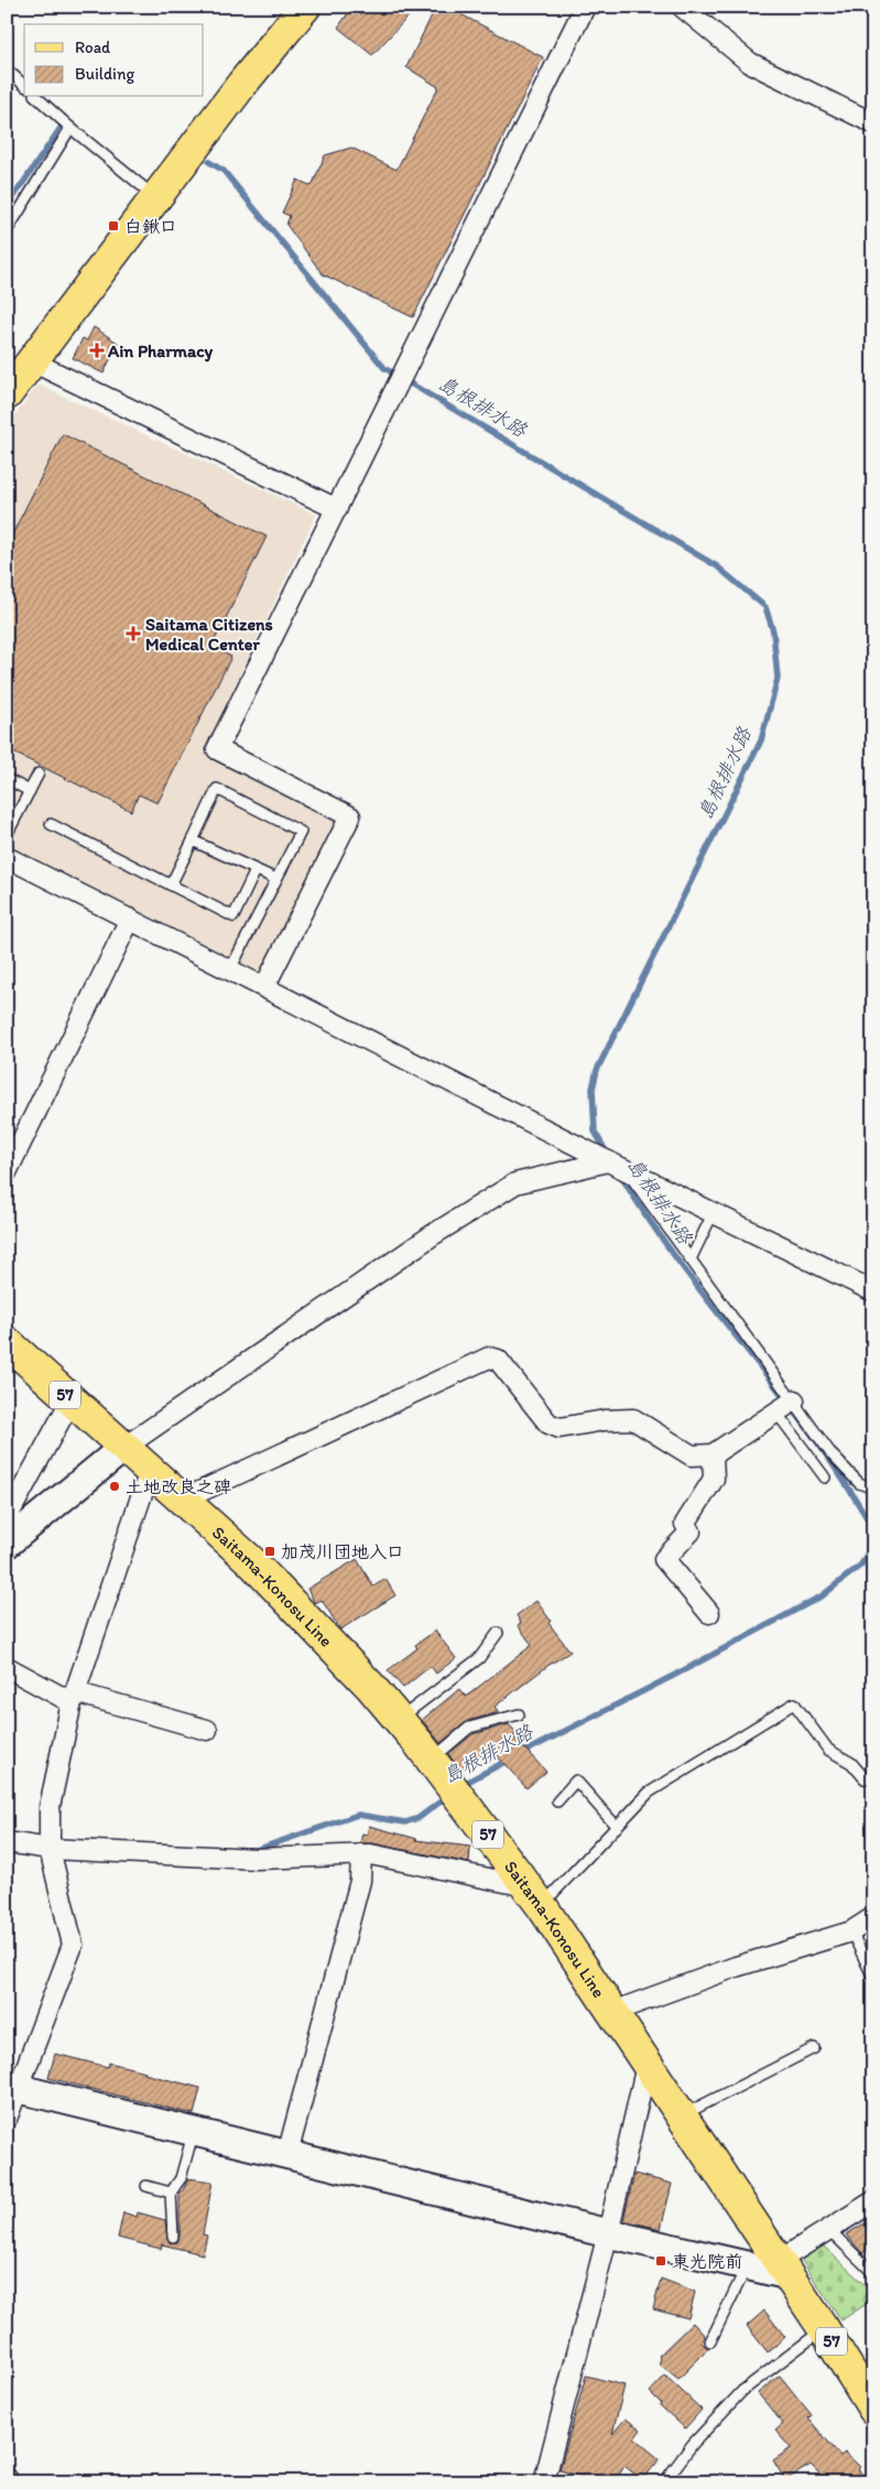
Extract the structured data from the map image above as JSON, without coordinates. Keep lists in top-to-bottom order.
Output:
{
  "streets": {
    "main road": ["57", "Saitama-Konosu Line"]
  },
  "water": ["島根排水路"],
  "places": {
    "transit": ["白鍬口", "加茂川団地入口", "東光院前"],
    "health": ["Ain Pharmacy", "Saitama Citizens Medical Center"],
    "other": ["土地改良之碑"]
  },
  "legend": ["Road", "Building"]
}
